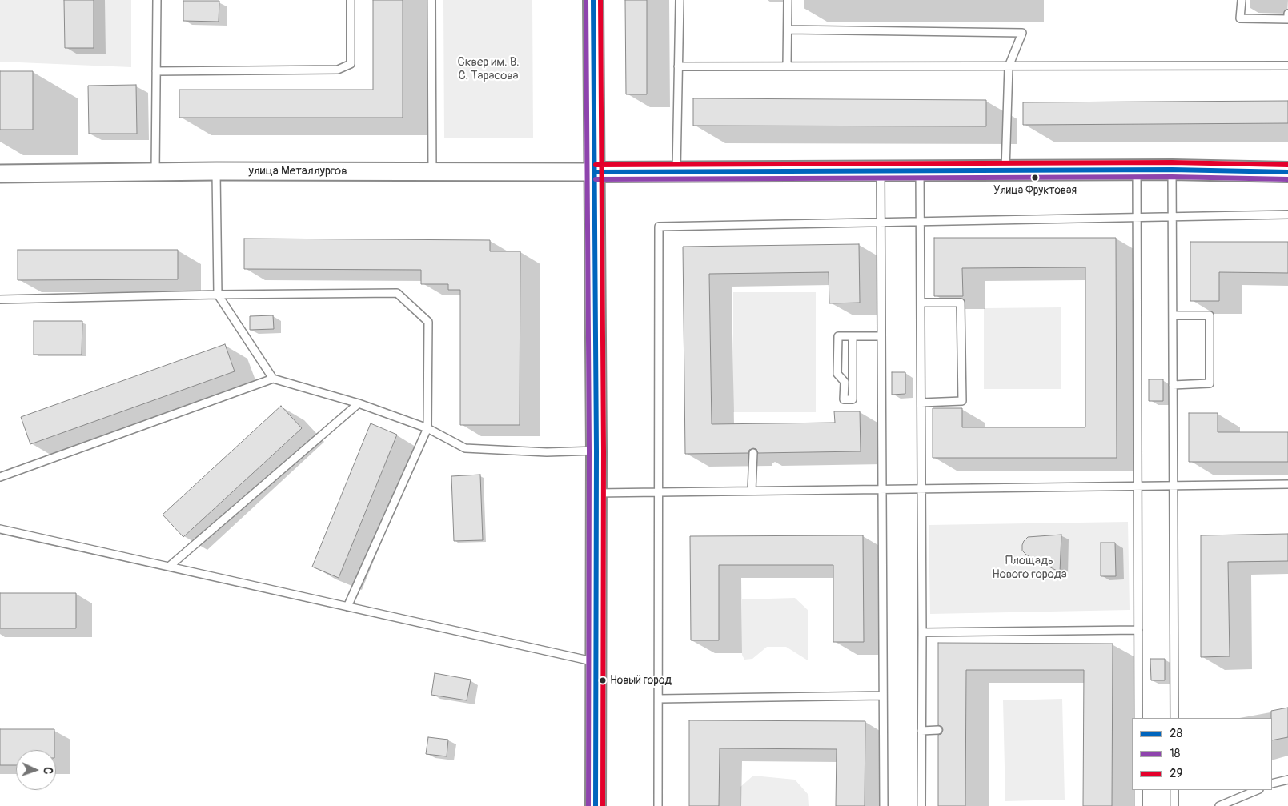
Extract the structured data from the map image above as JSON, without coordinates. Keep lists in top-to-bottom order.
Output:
{
  "streets": {
    "street": ["улица Металлургов"]
  },
  "parks": ["Сквер им. В. С. Тарасова", "Площадь Нового города"],
  "places": ["Улица Фруктовая", "Новый город"],
  "lines": ["transit line 28", "transit line 18", "transit line 29"],
  "legend": ["28", "18", "29"],
  "north": "right"
}
